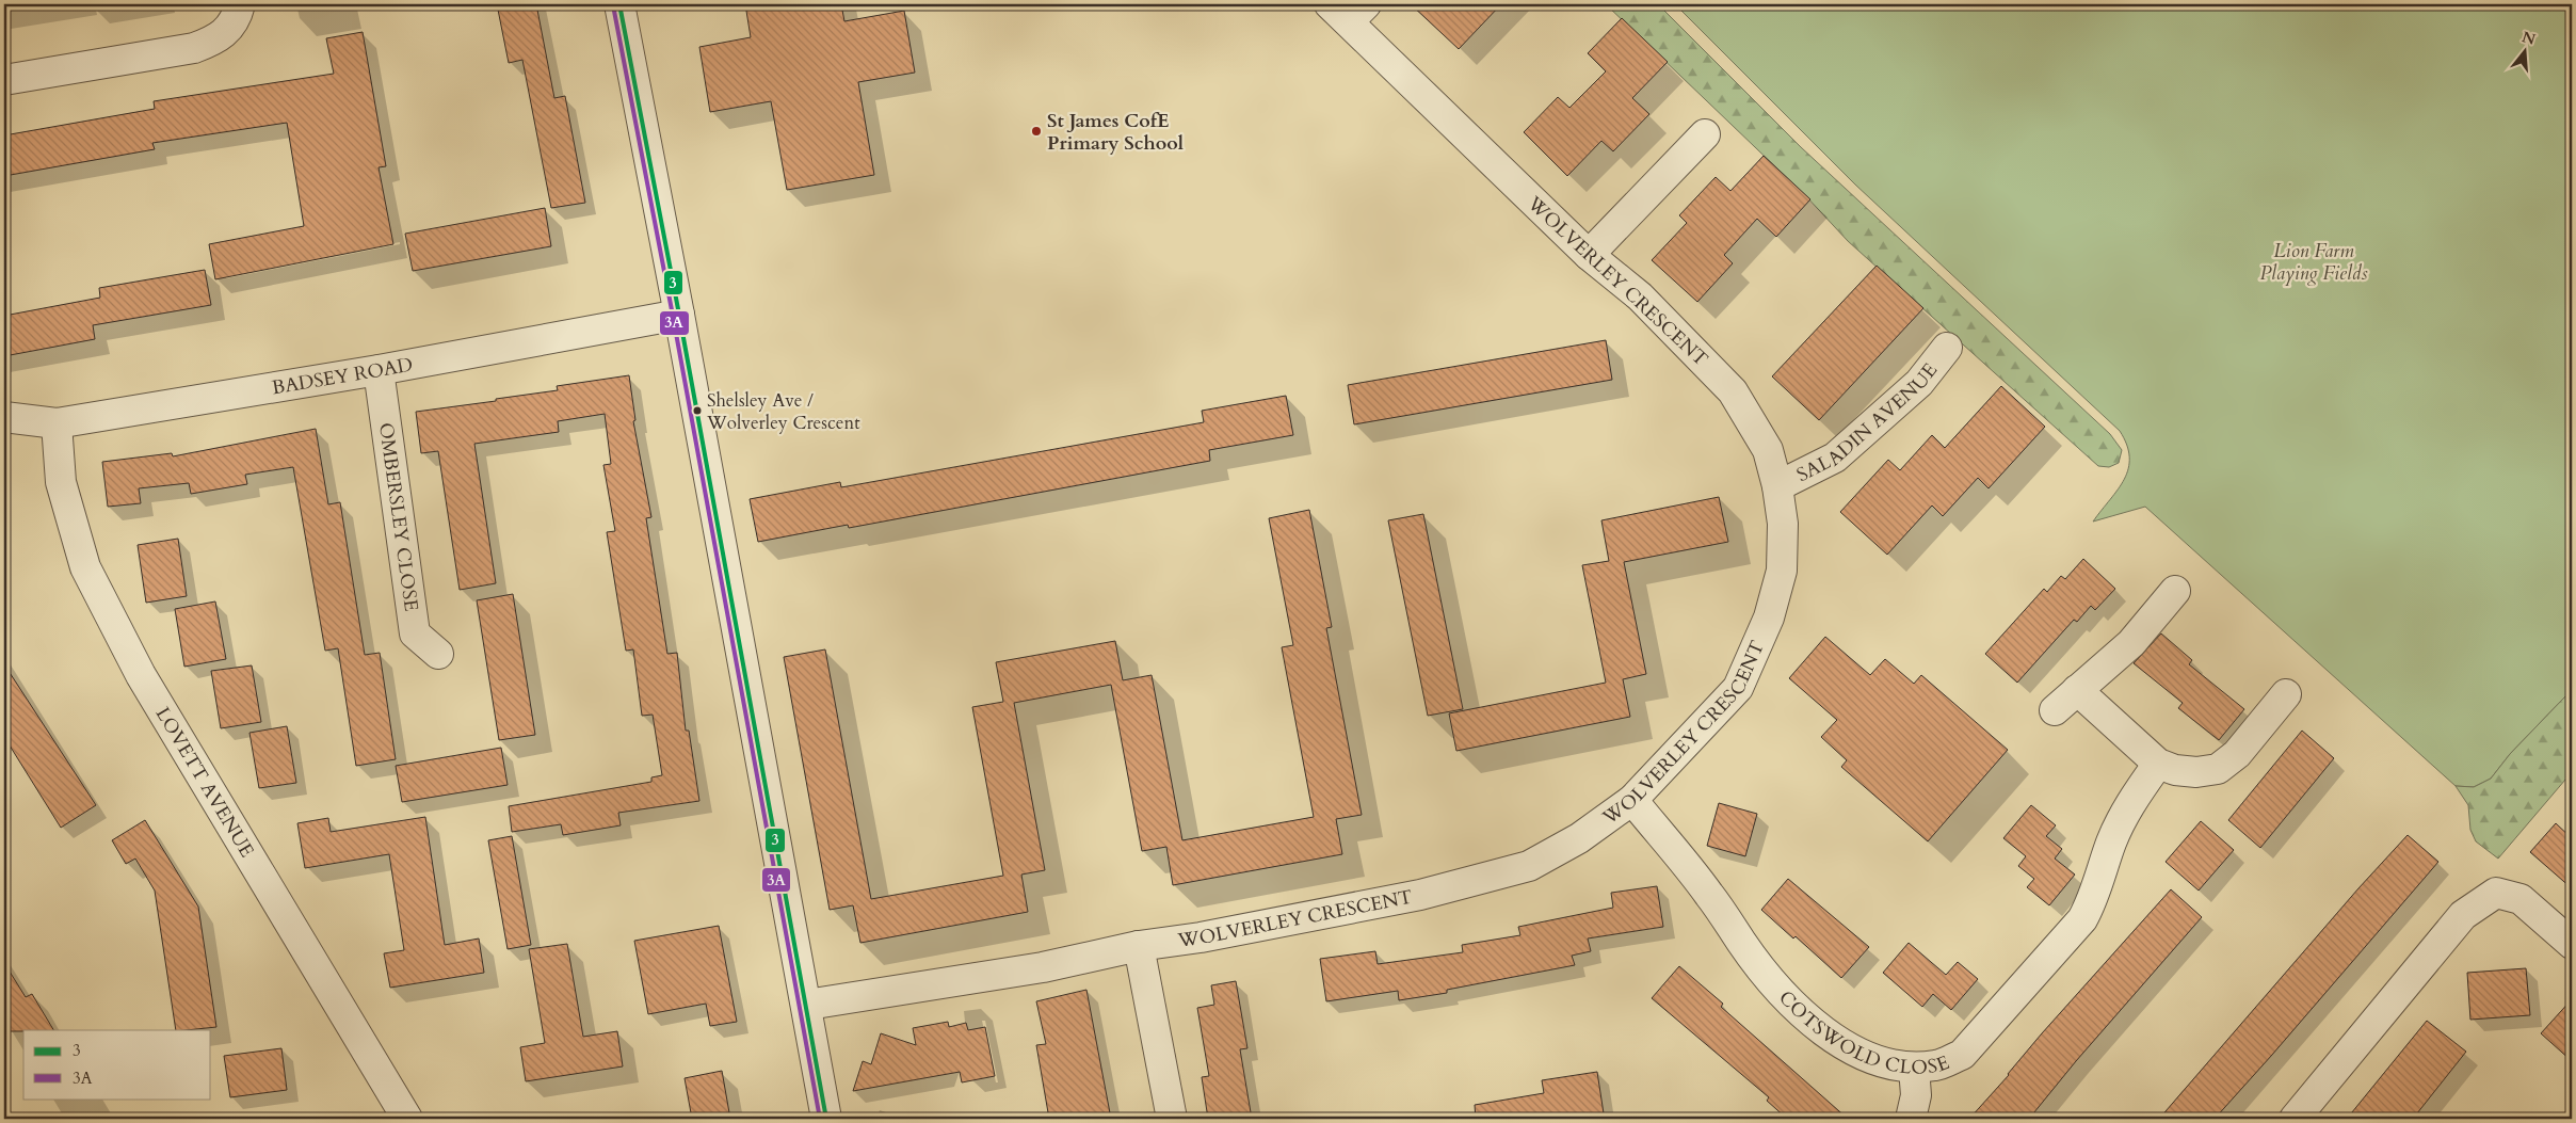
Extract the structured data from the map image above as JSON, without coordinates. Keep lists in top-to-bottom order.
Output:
{
  "streets": {
    "street": [
      "WOLVERLEY CRESCENT",
      "BADSEY ROAD",
      "SALADIN AVENUE",
      "OMBERSLEY CLOSE",
      "LOVETT AVENUE",
      "COTSWOLD CLOSE"
    ]
  },
  "crossings": [
    ["WOLVERLEY CRESCENT", "SALADIN AVENUE"],
    ["WOLVERLEY CRESCENT", "COTSWOLD CLOSE"],
    ["BADSEY ROAD", "OMBERSLEY CLOSE"],
    ["BADSEY ROAD", "LOVETT AVENUE"]
  ],
  "parks": ["Lion Farm Playing Fields"],
  "places": ["St James CofE Primary School", "Shelsley Ave / Wolverley Crescent"],
  "lines": ["transit line 3", "transit line 3A"],
  "legend": ["3", "3A"],
  "north": "top"
}
